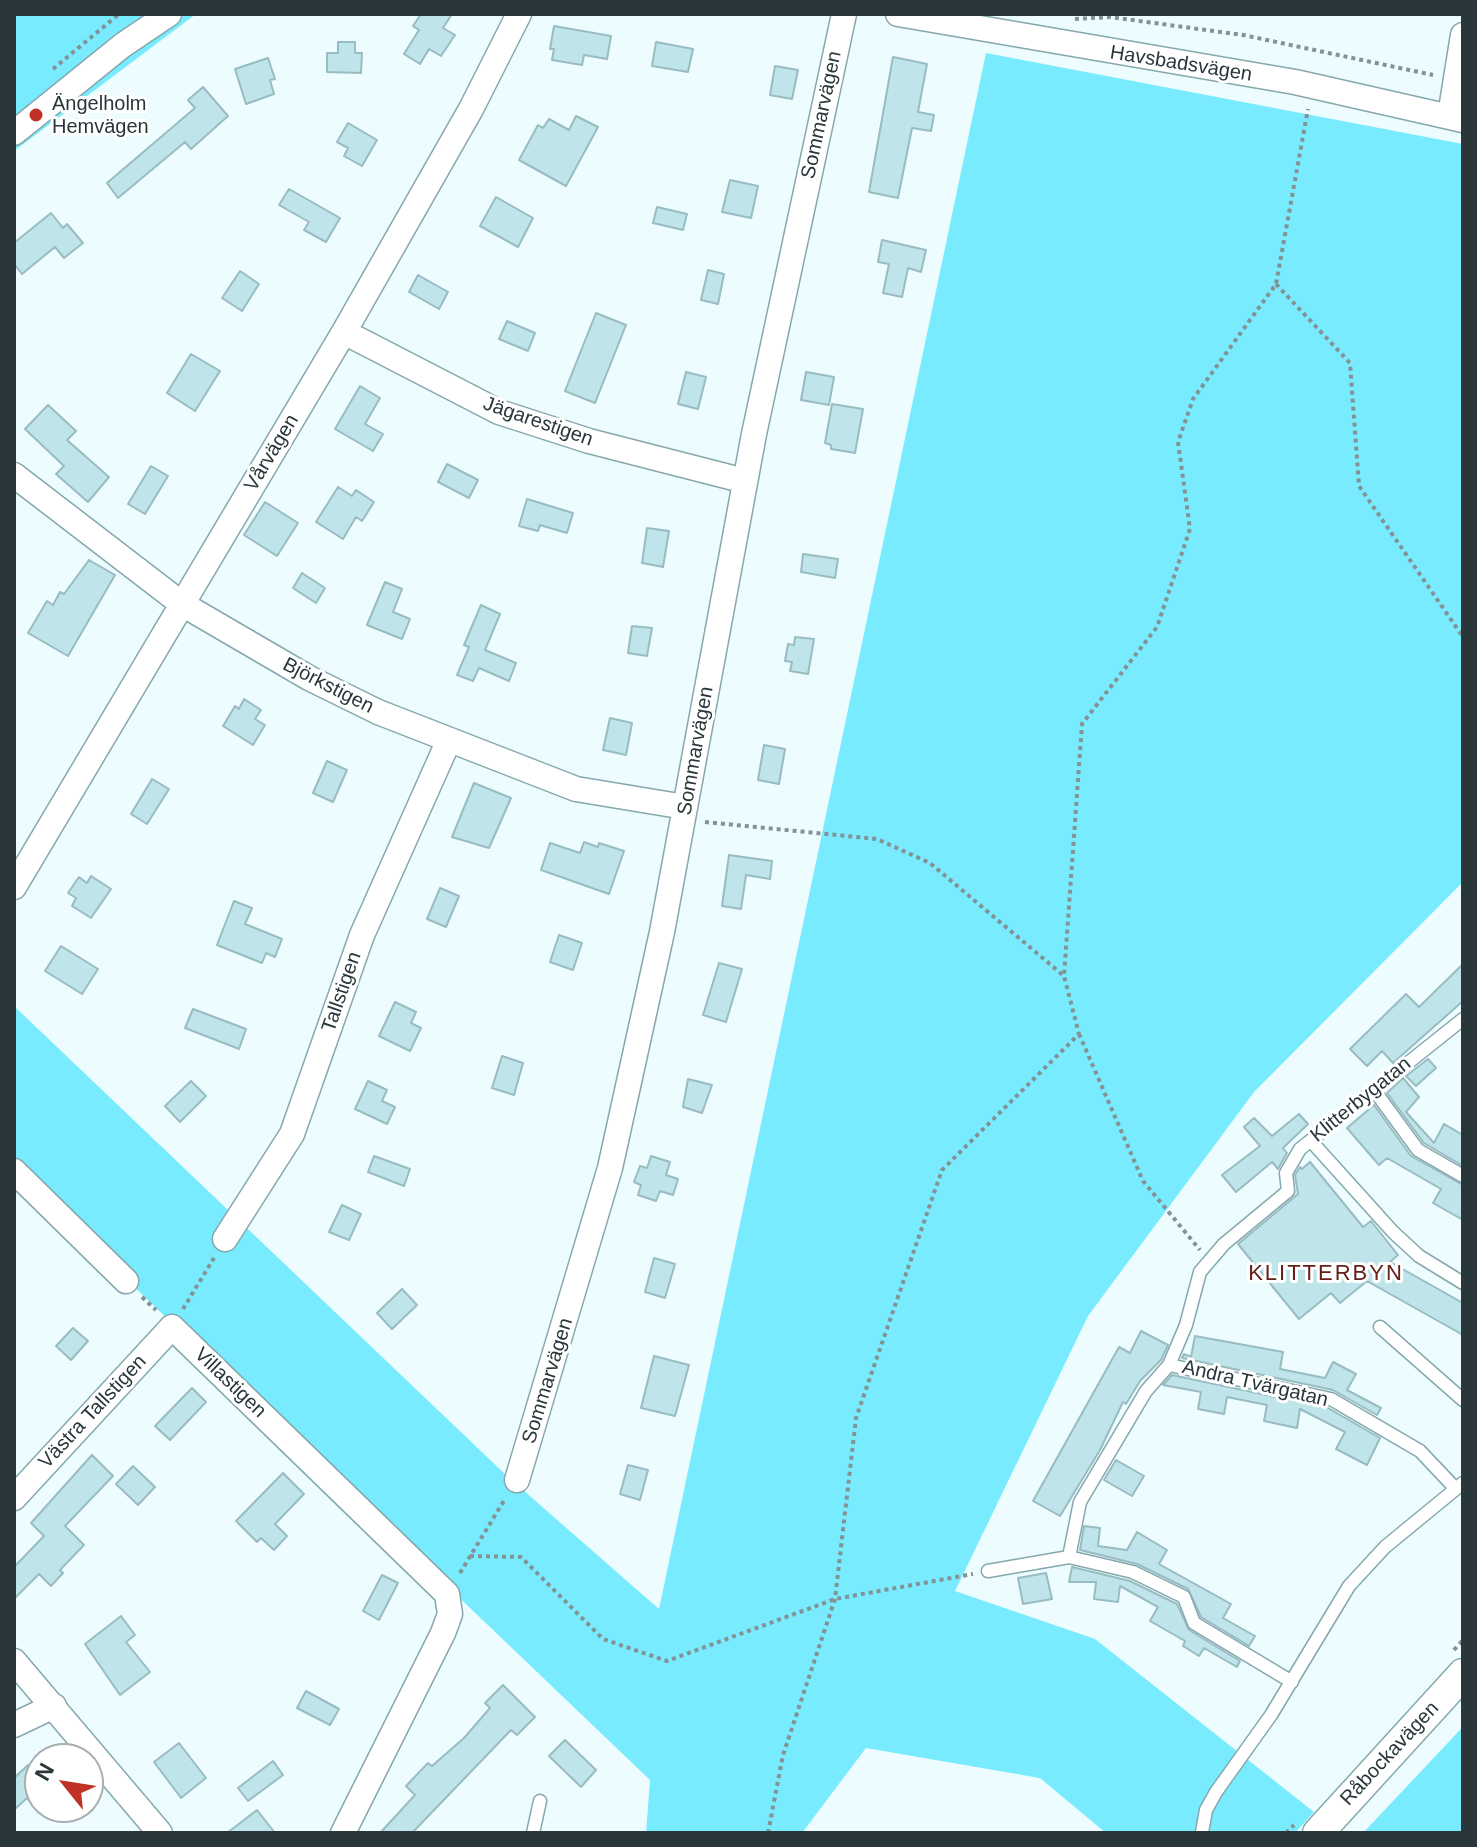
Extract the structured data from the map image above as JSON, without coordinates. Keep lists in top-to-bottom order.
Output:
{
  "streets": {
    "street": [
      "Havsbadsvägen",
      "Sommarvägen",
      "Jägarestigen",
      "Vårvägen",
      "Björkstigen",
      "Tallstigen",
      "Villastigen",
      "Västra Tallstigen",
      "Råbockavägen"
    ],
    "lane": ["Klitterbygatan", "Andra Tvärgatan"]
  },
  "crossings": [
    ["Sommarvägen", "Jägarestigen"],
    ["Sommarvägen", "Björkstigen"],
    ["Jägarestigen", "Vårvägen"],
    ["Vårvägen", "Björkstigen"],
    ["Björkstigen", "Tallstigen"],
    ["Klitterbygatan", "Andra Tvärgatan"],
    ["Villastigen", "Västra Tallstigen"]
  ],
  "districts": ["KLITTERBYN"],
  "places": ["Ängelholm Hemvägen"],
  "north": "top left"
}
